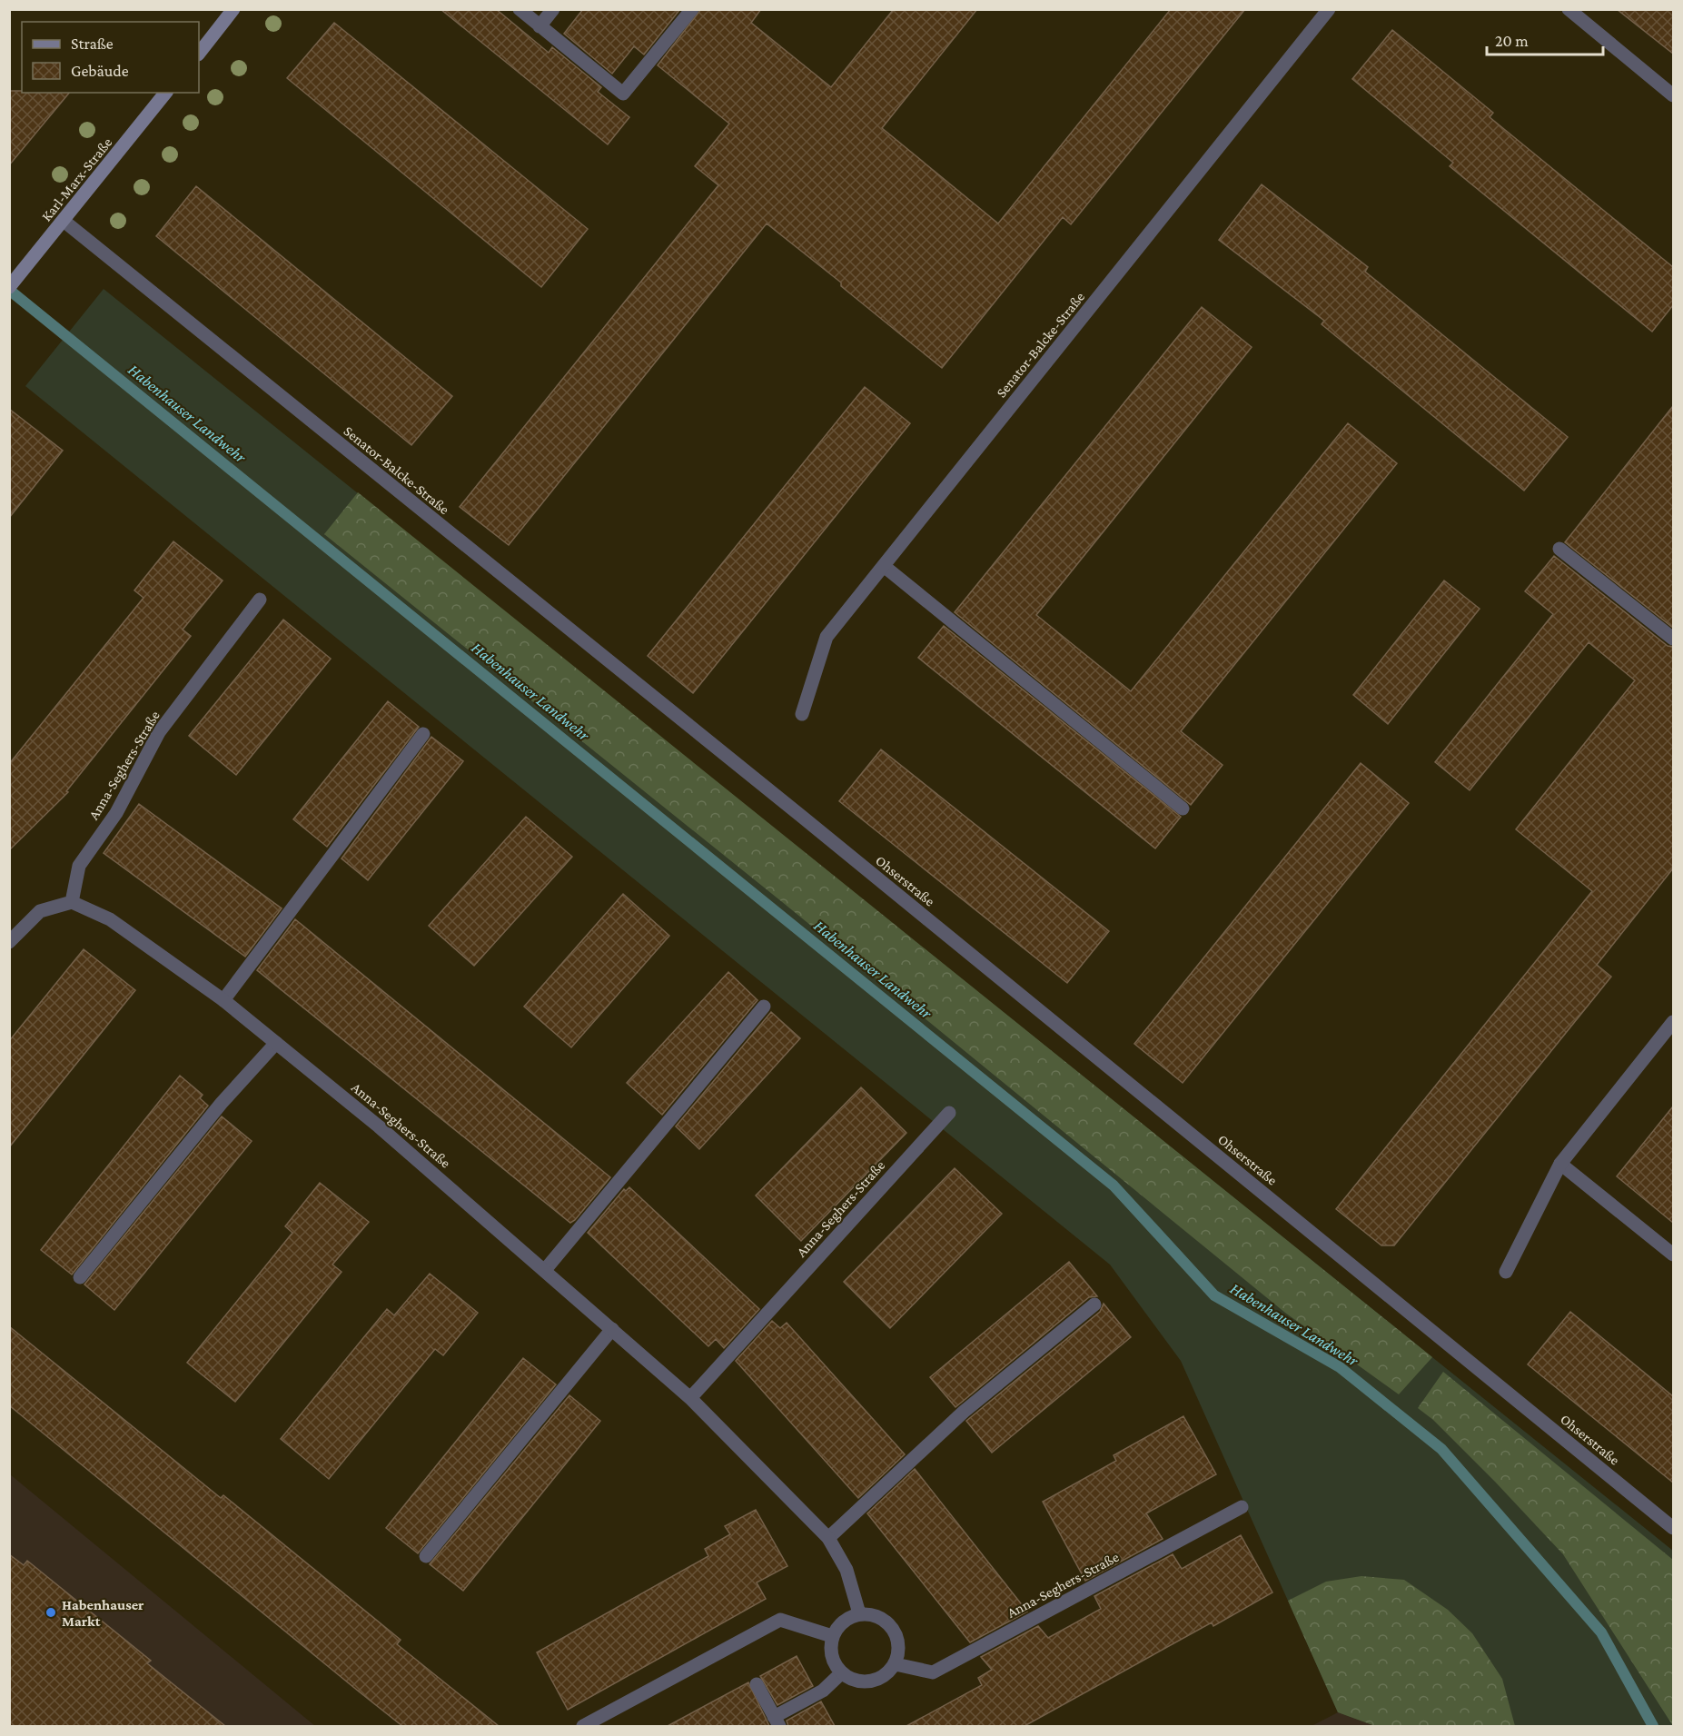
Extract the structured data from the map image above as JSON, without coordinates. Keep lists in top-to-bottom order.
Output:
{
  "streets": {
    "street": [
      "Karl-Marx-Straße",
      "Senator-Balcke-Straße",
      "Anna-Seghers-Straße",
      "Ohserstraße"
    ]
  },
  "crossings": [
    ["Karl-Marx-Straße", "Senator-Balcke-Straße"],
    ["Senator-Balcke-Straße", "Ohserstraße"]
  ],
  "water": ["Habenhauser Landwehr"],
  "places": ["Habenhauser Markt"],
  "legend": ["Straße", "Gebäude"],
  "scale_bar": "20 m"
}
